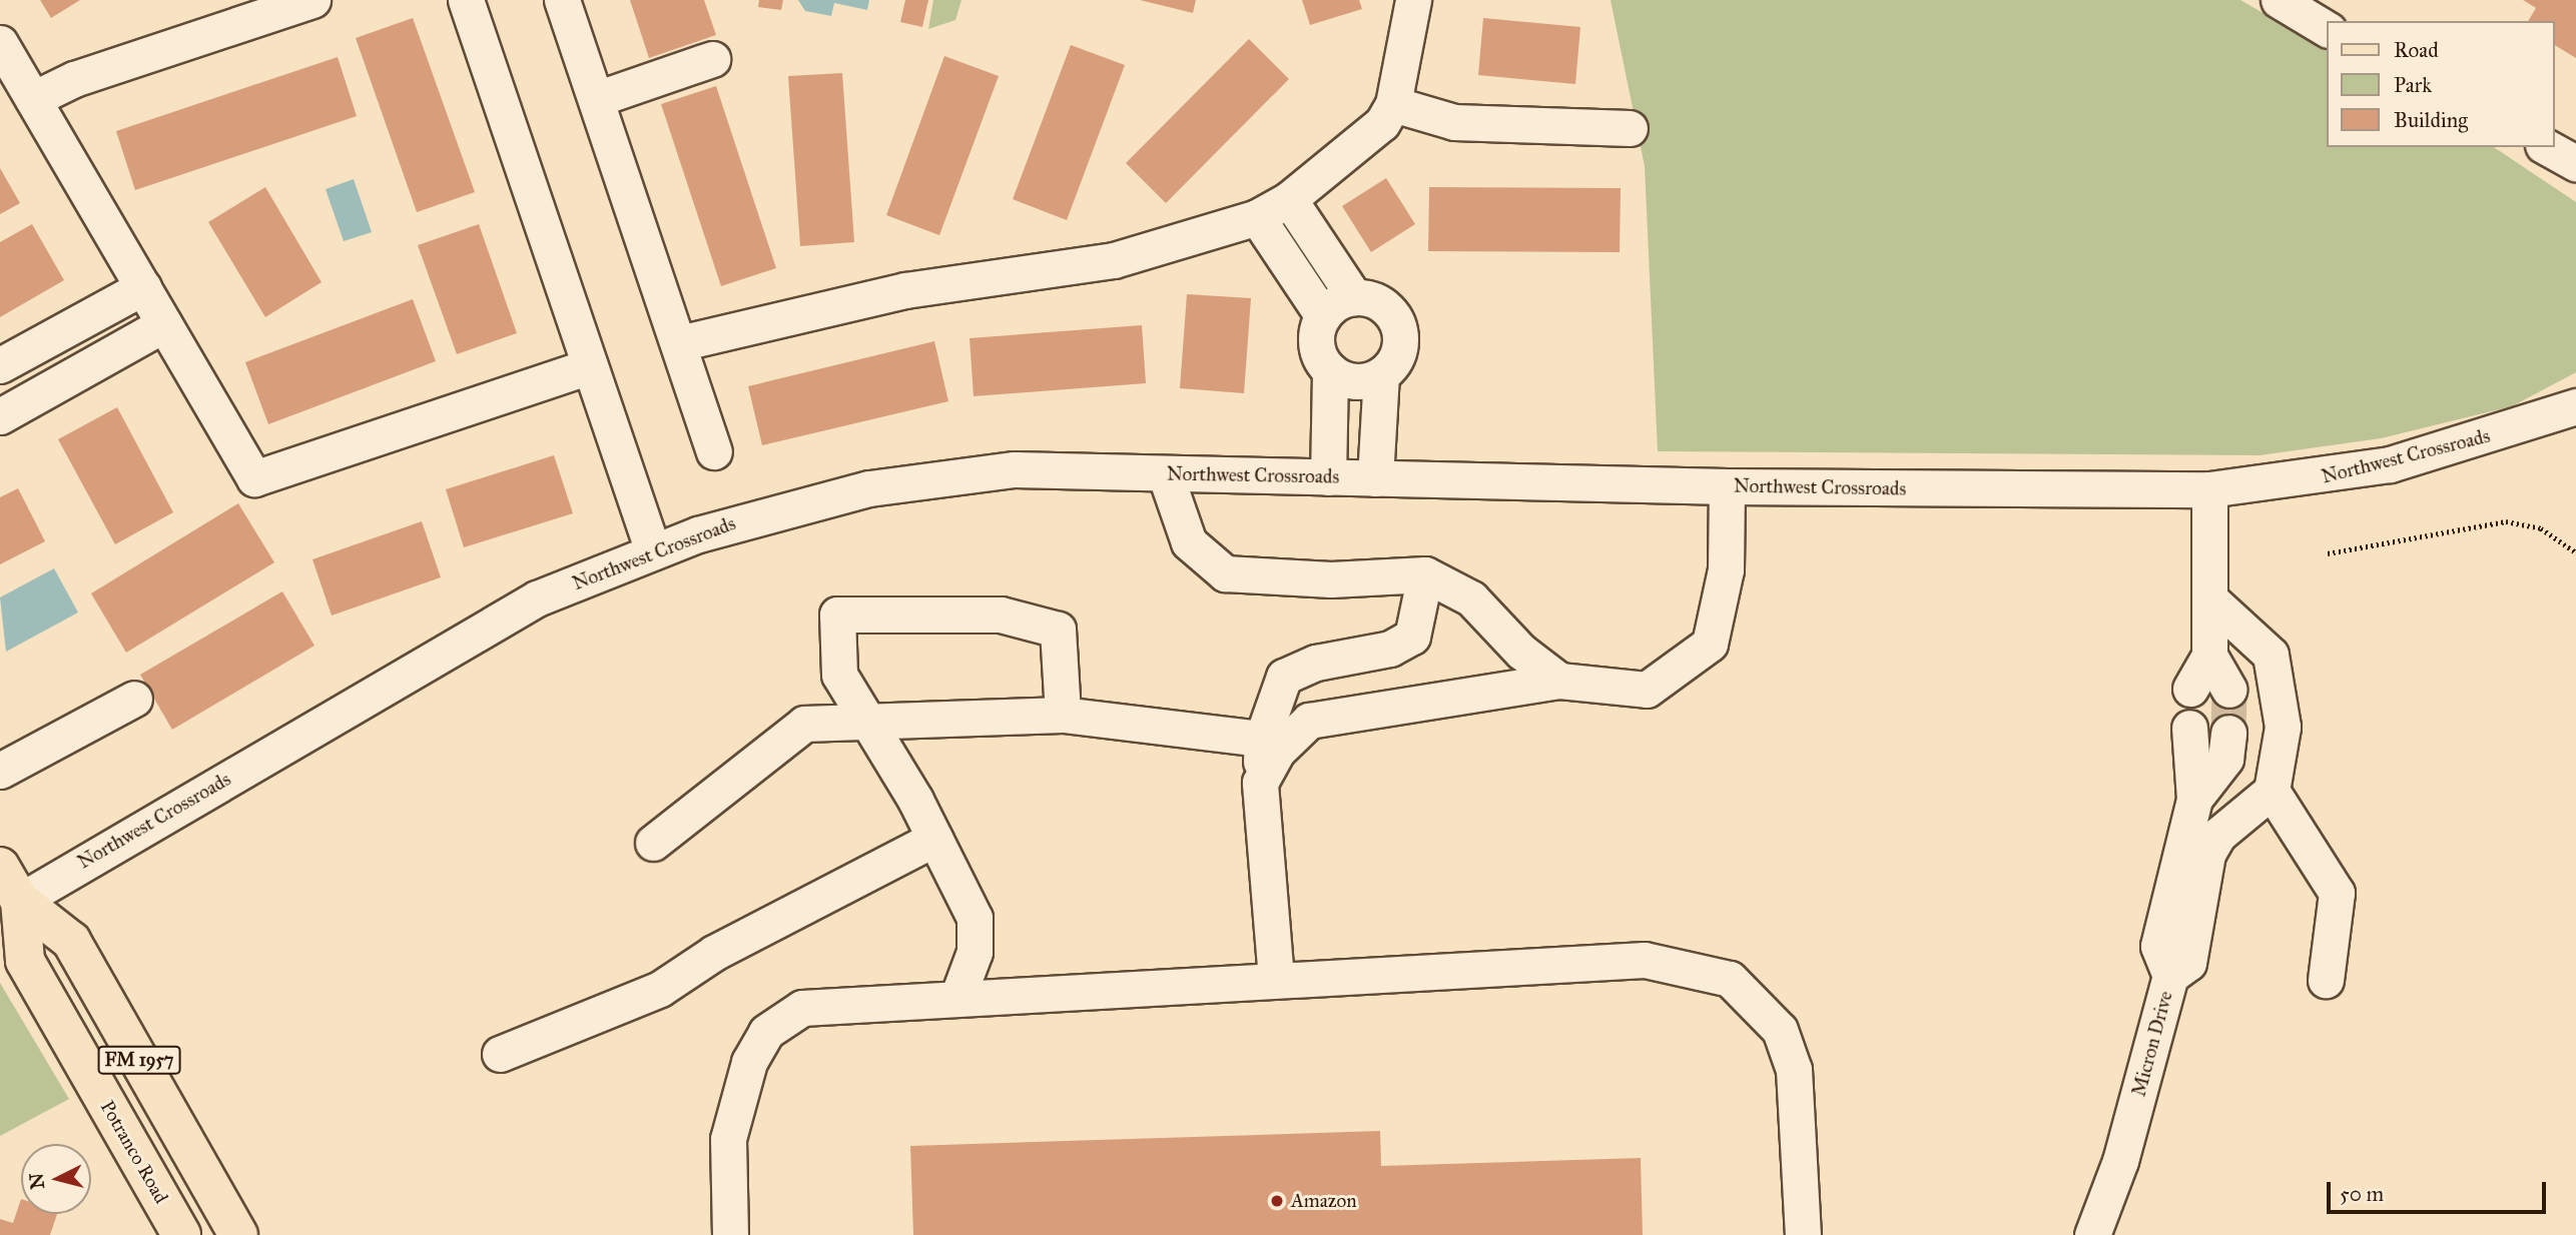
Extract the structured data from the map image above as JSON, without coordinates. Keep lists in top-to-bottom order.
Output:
{
  "streets": {
    "main road": ["FM 1957", "Potranco Road"],
    "street": ["Northwest Crossroads", "Micron Drive"]
  },
  "crossings": [
    ["Northwest Crossroads", "FM 1957"],
    ["Northwest Crossroads", "Potranco Road"],
    ["FM 1957", "Potranco Road"]
  ],
  "places": ["Amazon"],
  "legend": ["Road", "Park", "Building"],
  "scale_bar": "50 m",
  "north": "left"
}
